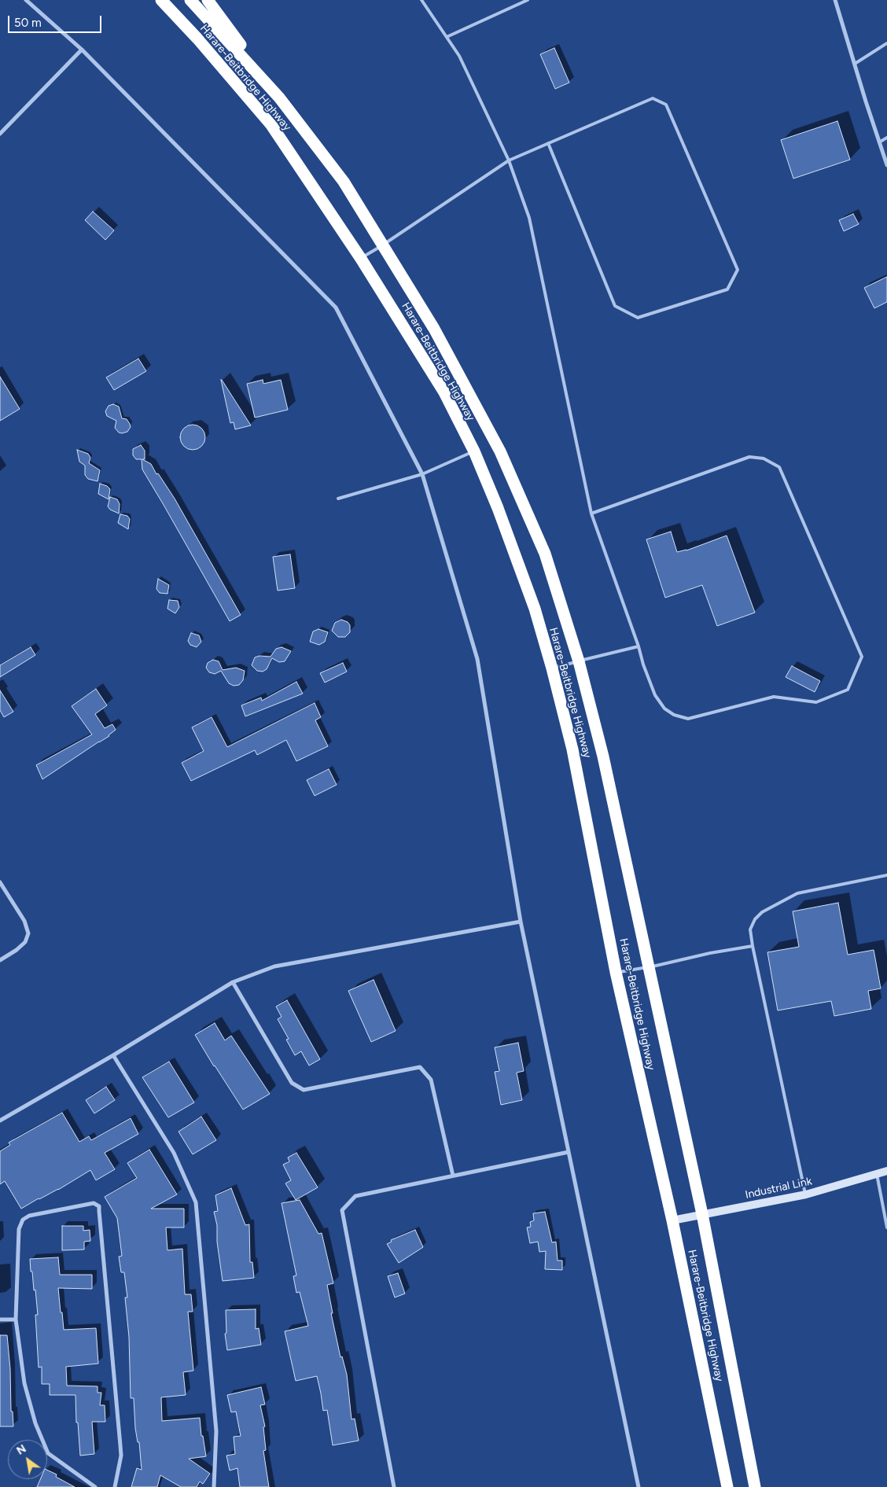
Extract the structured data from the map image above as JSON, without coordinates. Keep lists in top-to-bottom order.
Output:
{
  "streets": {
    "highway": ["Harare-Beitbridge Highway"],
    "street": ["Industrial Link"]
  },
  "crossings": [
    ["Harare-Beitbridge Highway", "Industrial Link"]
  ],
  "scale_bar": "50 m",
  "north": "top left"
}
